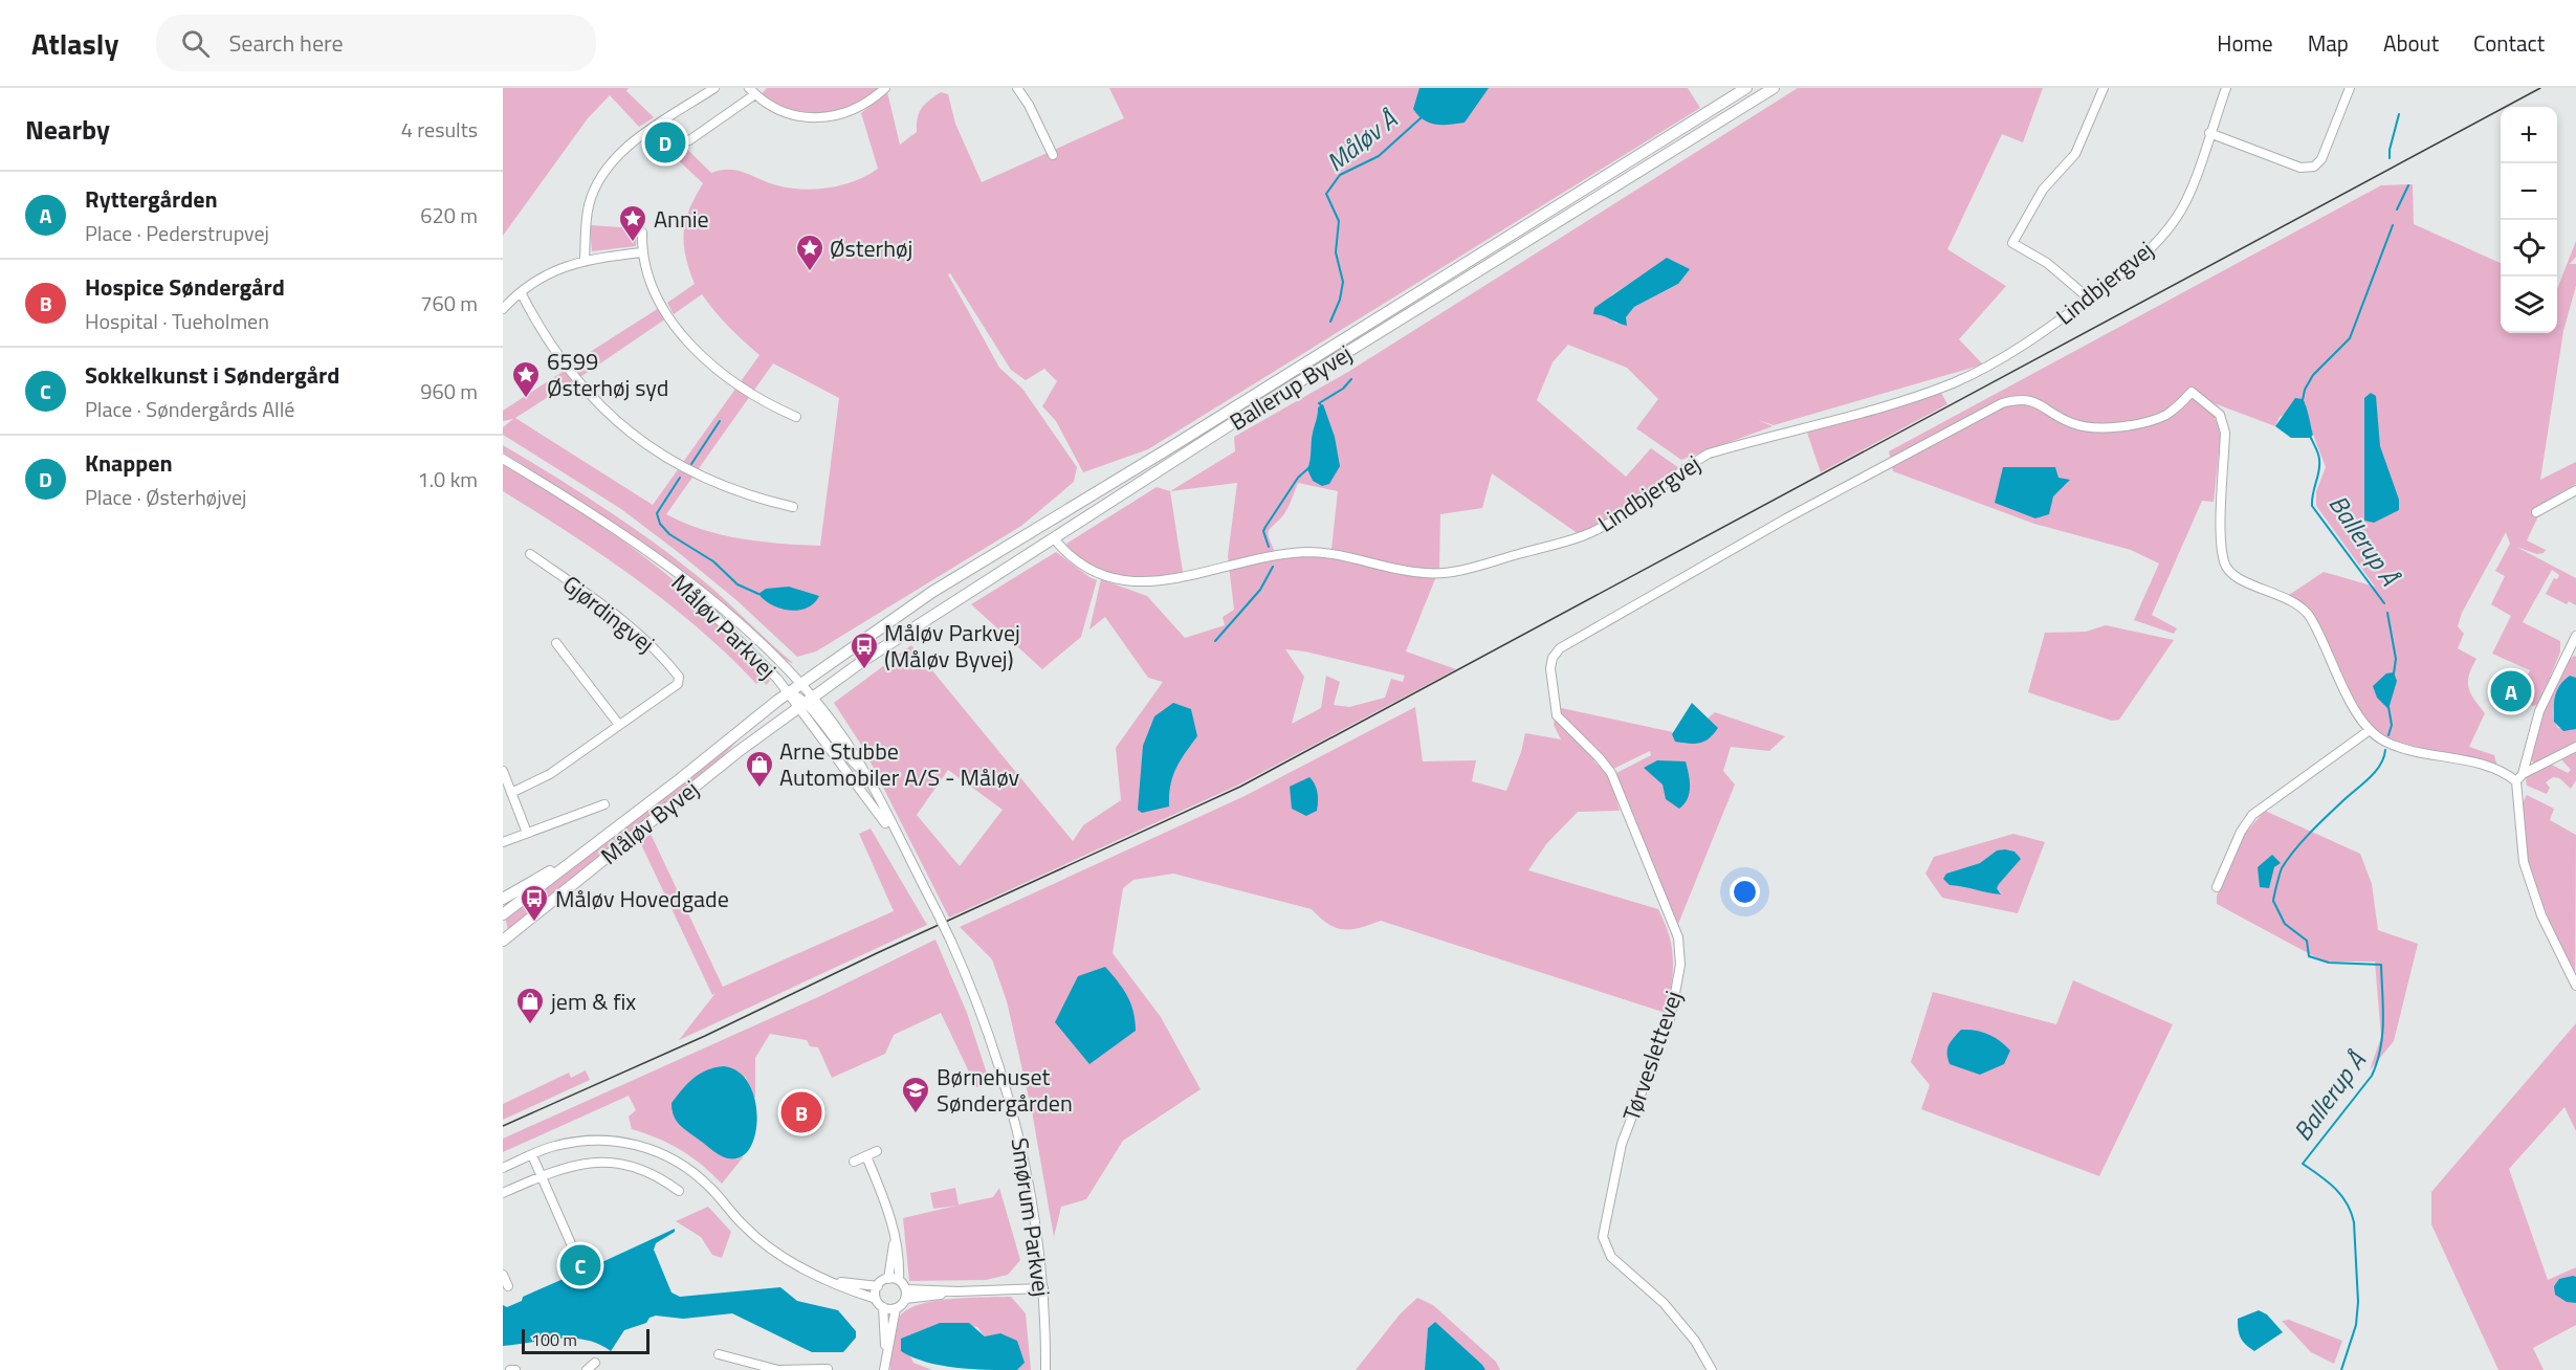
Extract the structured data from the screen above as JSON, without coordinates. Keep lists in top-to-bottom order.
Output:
{
  "streets": {
    "main road": ["Ballerup Byvej", "Måløv Byvej"],
    "street": [
      "Lindbjergvej",
      "Gjørdingvej",
      "Måløv Parkvej",
      "Tørveslettevej",
      "Smørum Parkvej"
    ]
  },
  "crossings": [
    ["Lindbjergvej", "Ballerup Byvej"],
    ["Ballerup Byvej", "Måløv Parkvej"],
    ["Ballerup Byvej", "Måløv Byvej"],
    ["Ballerup Byvej", "Smørum Parkvej"],
    ["Måløv Parkvej", "Måløv Byvej"],
    ["Måløv Parkvej", "Smørum Parkvej"],
    ["Måløv Byvej", "Smørum Parkvej"]
  ],
  "water": ["Måløv Å", "Ballerup Å"],
  "places": {
    "place": ["Annie", "Østerhøj", "6599 Østerhøj syd"],
    "bus stop": ["Måløv Parkvej (Måløv Byvej)", "Måløv Hovedgade"],
    "shop": ["Arne Stubbe Automobiler A/S - Måløv", "jem & fix"],
    "school or university": ["Børnehuset Søndergården"]
  },
  "scale_bar": "100 m",
  "page": {
    "header": "Atlasly",
    "search": "Search here",
    "nav": [
      "Home",
      "Map",
      "About",
      "Contact"
    ],
    "heading": ["Nearby", "4 results"],
    "map_buttons": ["+", "−"],
    "pins": [
      "D",
      "A",
      "B",
      "C"
    ],
    "list": [
      {
        "mark": "A",
        "name": "Ryttergården",
        "note": "Place · Pederstrupvej",
        "value": "620 m"
      },
      {
        "mark": "B",
        "name": "Hospice Søndergård",
        "note": "Hospital · Tueholmen",
        "value": "760 m"
      },
      {
        "mark": "C",
        "name": "Sokkelkunst i Søndergård",
        "note": "Place · Søndergårds Allé",
        "value": "960 m"
      },
      {
        "mark": "D",
        "name": "Knappen",
        "note": "Place · Østerhøjvej",
        "value": "1.0 km"
      }
    ],
    "scale": "100 m"
  }
}
